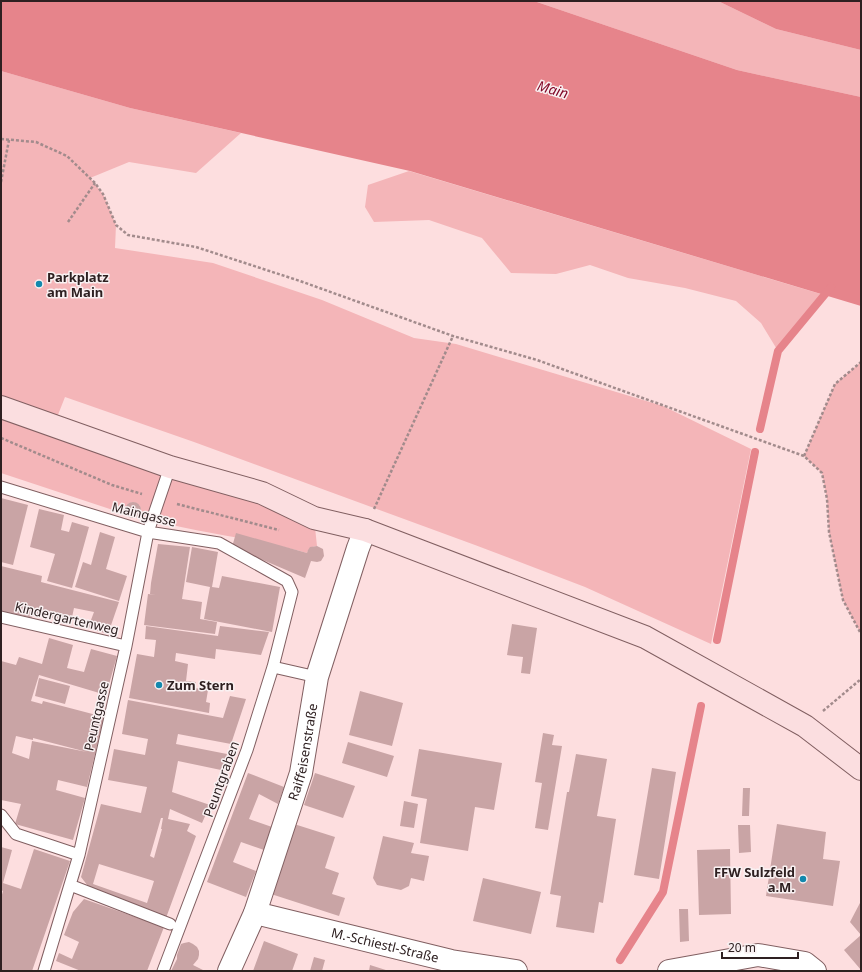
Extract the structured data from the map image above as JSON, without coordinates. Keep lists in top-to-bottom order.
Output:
{
  "streets": {
    "street": ["Raiffeisenstraße", "M.-Schiestl-Straße"],
    "lane": [
      "Maingasse",
      "Kindergartenweg",
      "Peuntgasse",
      "Peuntgraben"
    ]
  },
  "crossings": [
    ["Maingasse", "Peuntgasse"],
    ["Maingasse", "Peuntgraben"],
    ["Kindergartenweg", "Peuntgasse"],
    ["Raiffeisenstraße", "M.-Schiestl-Straße"]
  ],
  "water": ["Main"],
  "places": ["Parkplatz am Main", "Zum Stern", "FFW Sulzfeld a.M."],
  "scale_bar": "20 m"
}
